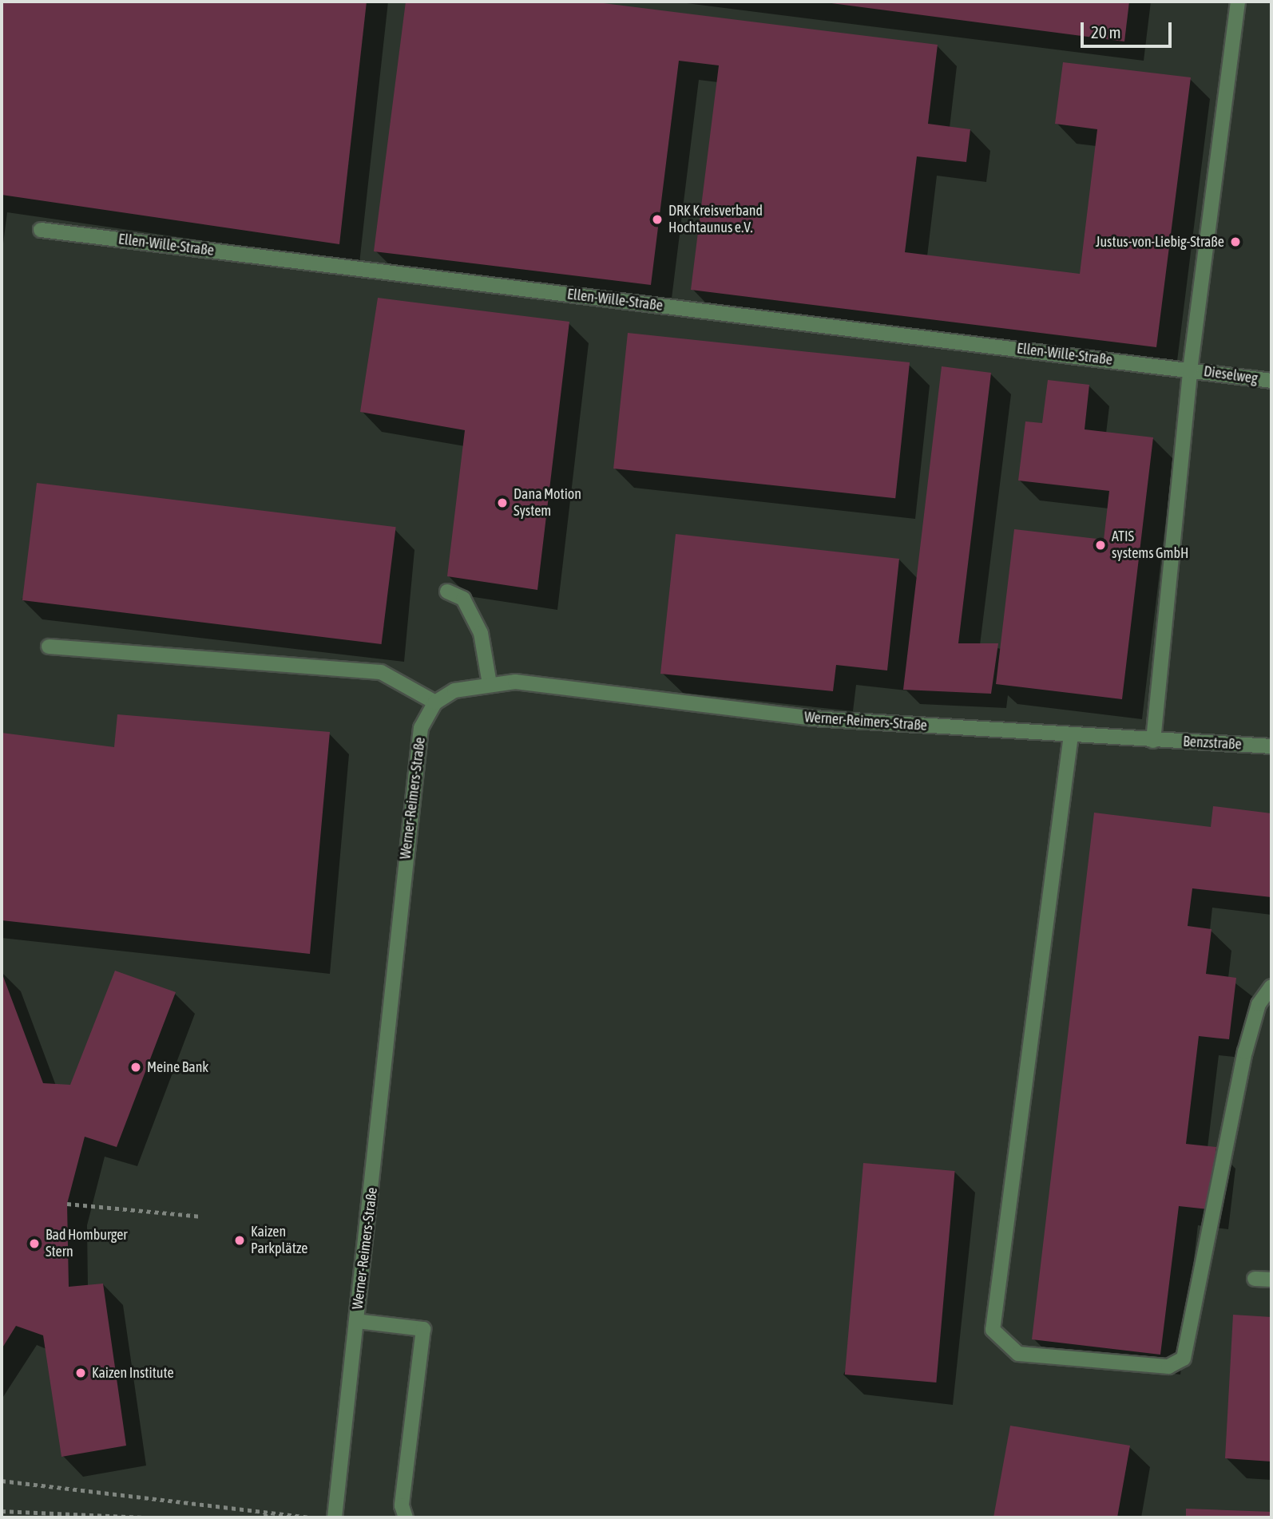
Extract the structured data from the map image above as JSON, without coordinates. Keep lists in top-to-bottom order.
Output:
{
  "streets": {
    "street": [
      "Ellen-Wille-Straße",
      "Dieselweg",
      "Werner-Reimers-Straße",
      "Benzstraße"
    ]
  },
  "crossings": [
    ["Ellen-Wille-Straße", "Dieselweg"],
    ["Werner-Reimers-Straße", "Benzstraße"]
  ],
  "places": [
    "DRK Kreisverband Hochtaunus e.V.",
    "Justus-von-Liebig-Straße",
    "Dana Motion System",
    "ATIS systems GmbH",
    "Meine Bank",
    "Kaizen Parkplätze",
    "Bad Homburger Stern",
    "Kaizen Institute"
  ],
  "scale_bar": "20 m"
}
